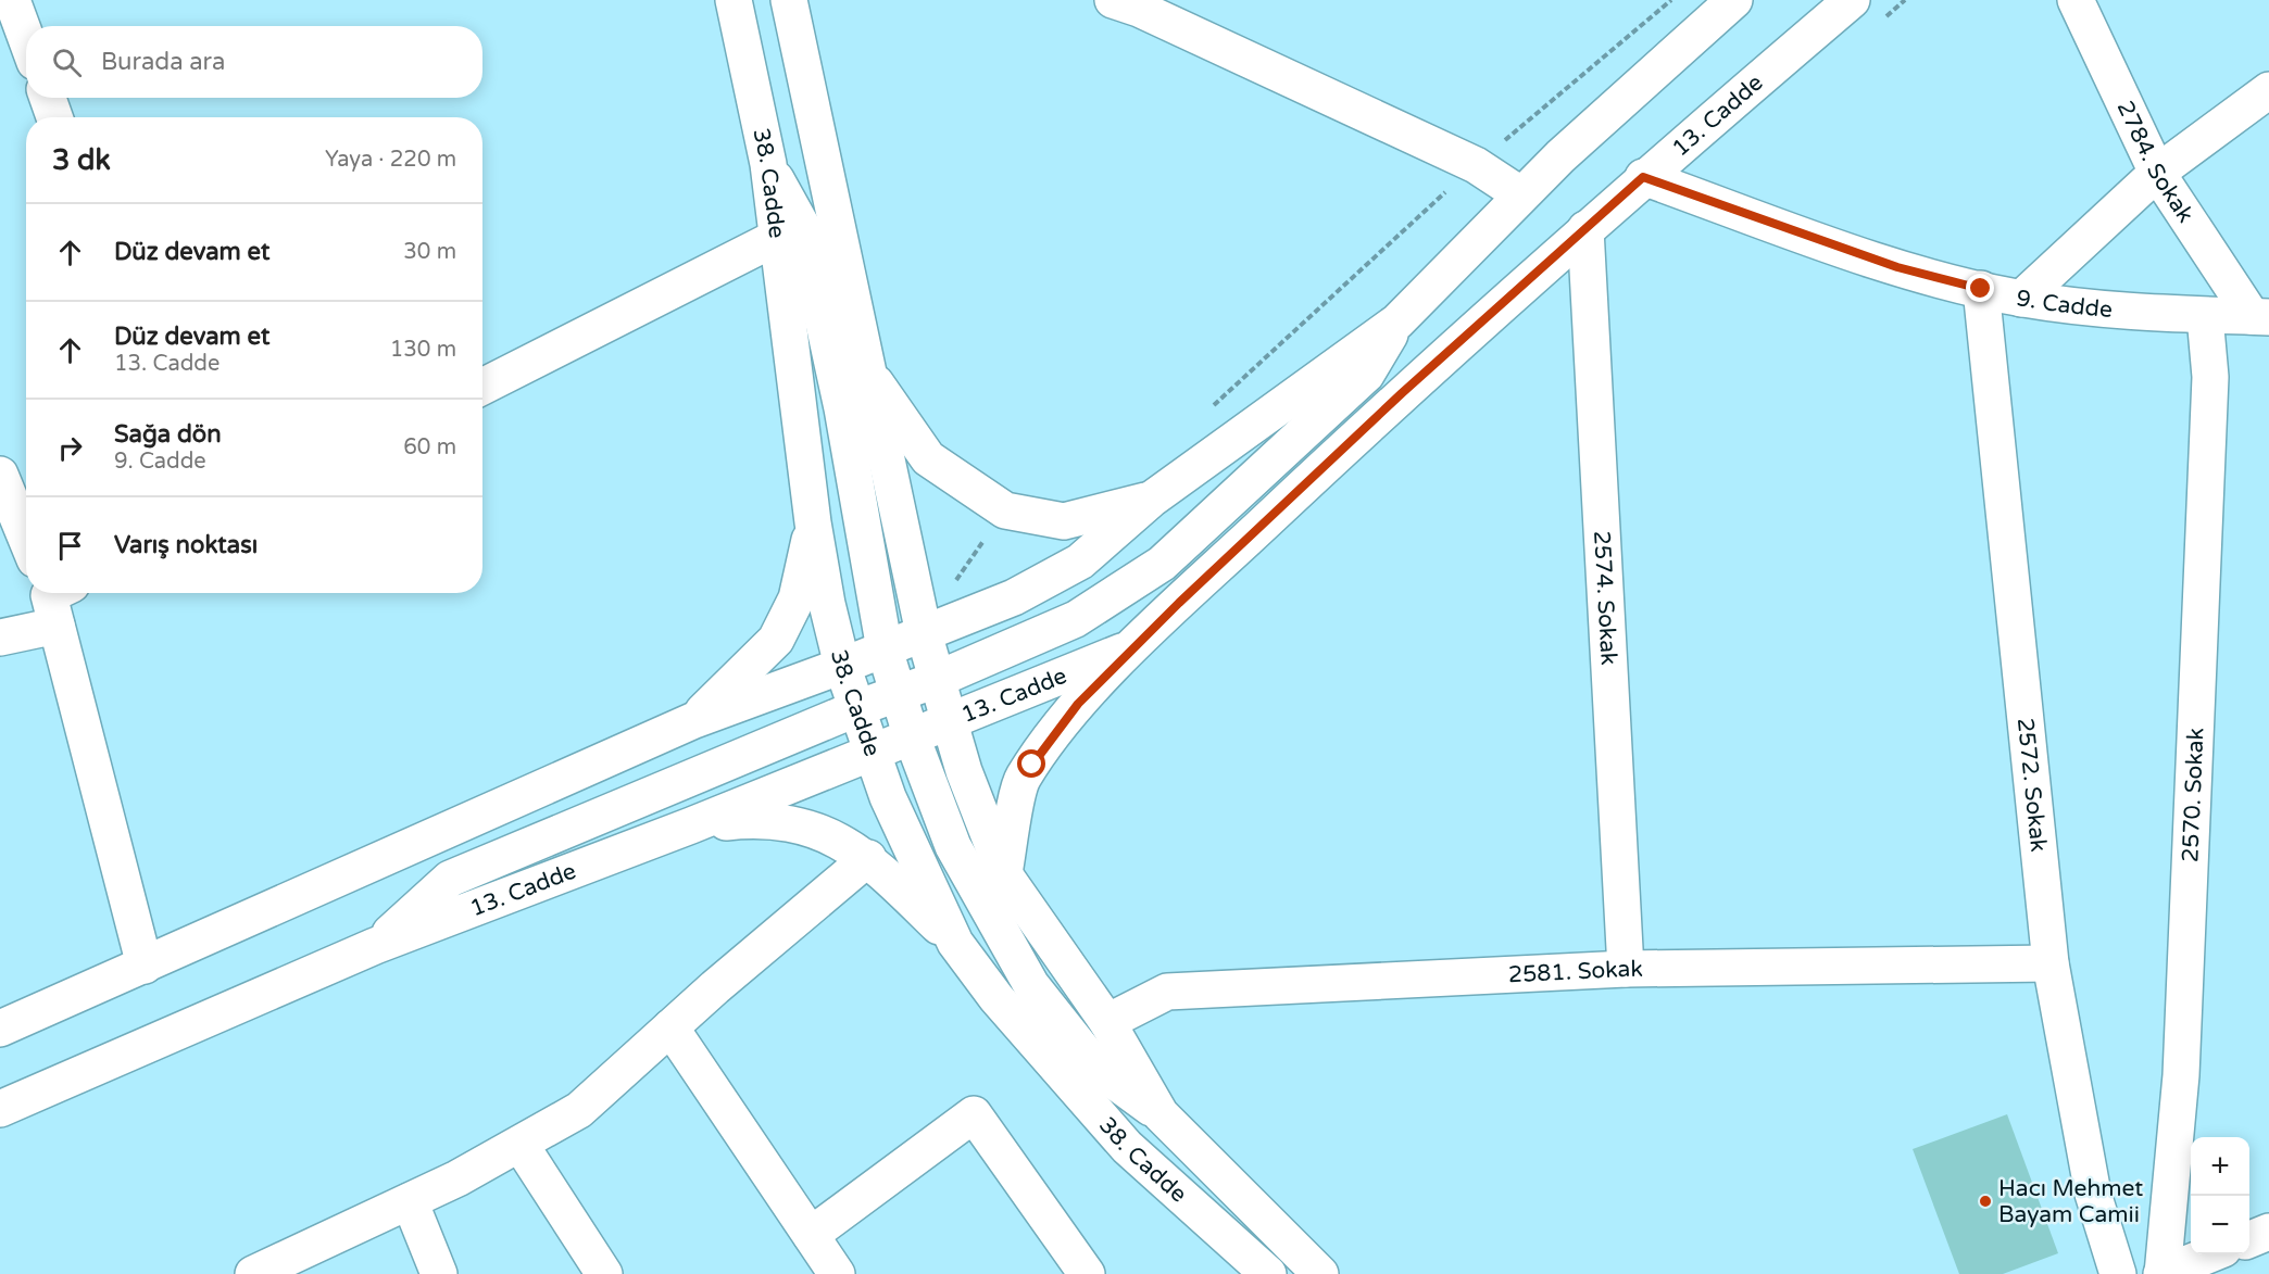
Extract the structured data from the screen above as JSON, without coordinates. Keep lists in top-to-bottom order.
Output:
{
  "streets": {
    "street": [
      "13. Cadde",
      "2784. Sokak",
      "38. Cadde",
      "9. Cadde",
      "2574. Sokak",
      "2572. Sokak",
      "2570. Sokak",
      "2581. Sokak"
    ]
  },
  "crossings": [
    ["13. Cadde", "38. Cadde"],
    ["13. Cadde", "9. Cadde"],
    ["13. Cadde", "2574. Sokak"],
    ["2784. Sokak", "9. Cadde"],
    ["38. Cadde", "2581. Sokak"],
    ["9. Cadde", "2572. Sokak"],
    ["9. Cadde", "2570. Sokak"],
    ["2574. Sokak", "2581. Sokak"],
    ["2572. Sokak", "2581. Sokak"]
  ],
  "places": ["Hacı Mehmet Bayam Camii"],
  "page": {
    "search": "Burada ara",
    "heading": ["3 dk", "Yaya · 220 m"],
    "list": [
      ["Düz devam et", "30 m"],
      ["Düz devam et", "13. Cadde", "130 m"],
      ["Sağa dön", "9. Cadde", "60 m"],
      "Varış noktası"
    ],
    "map_buttons": ["+", "−"]
  }
}
